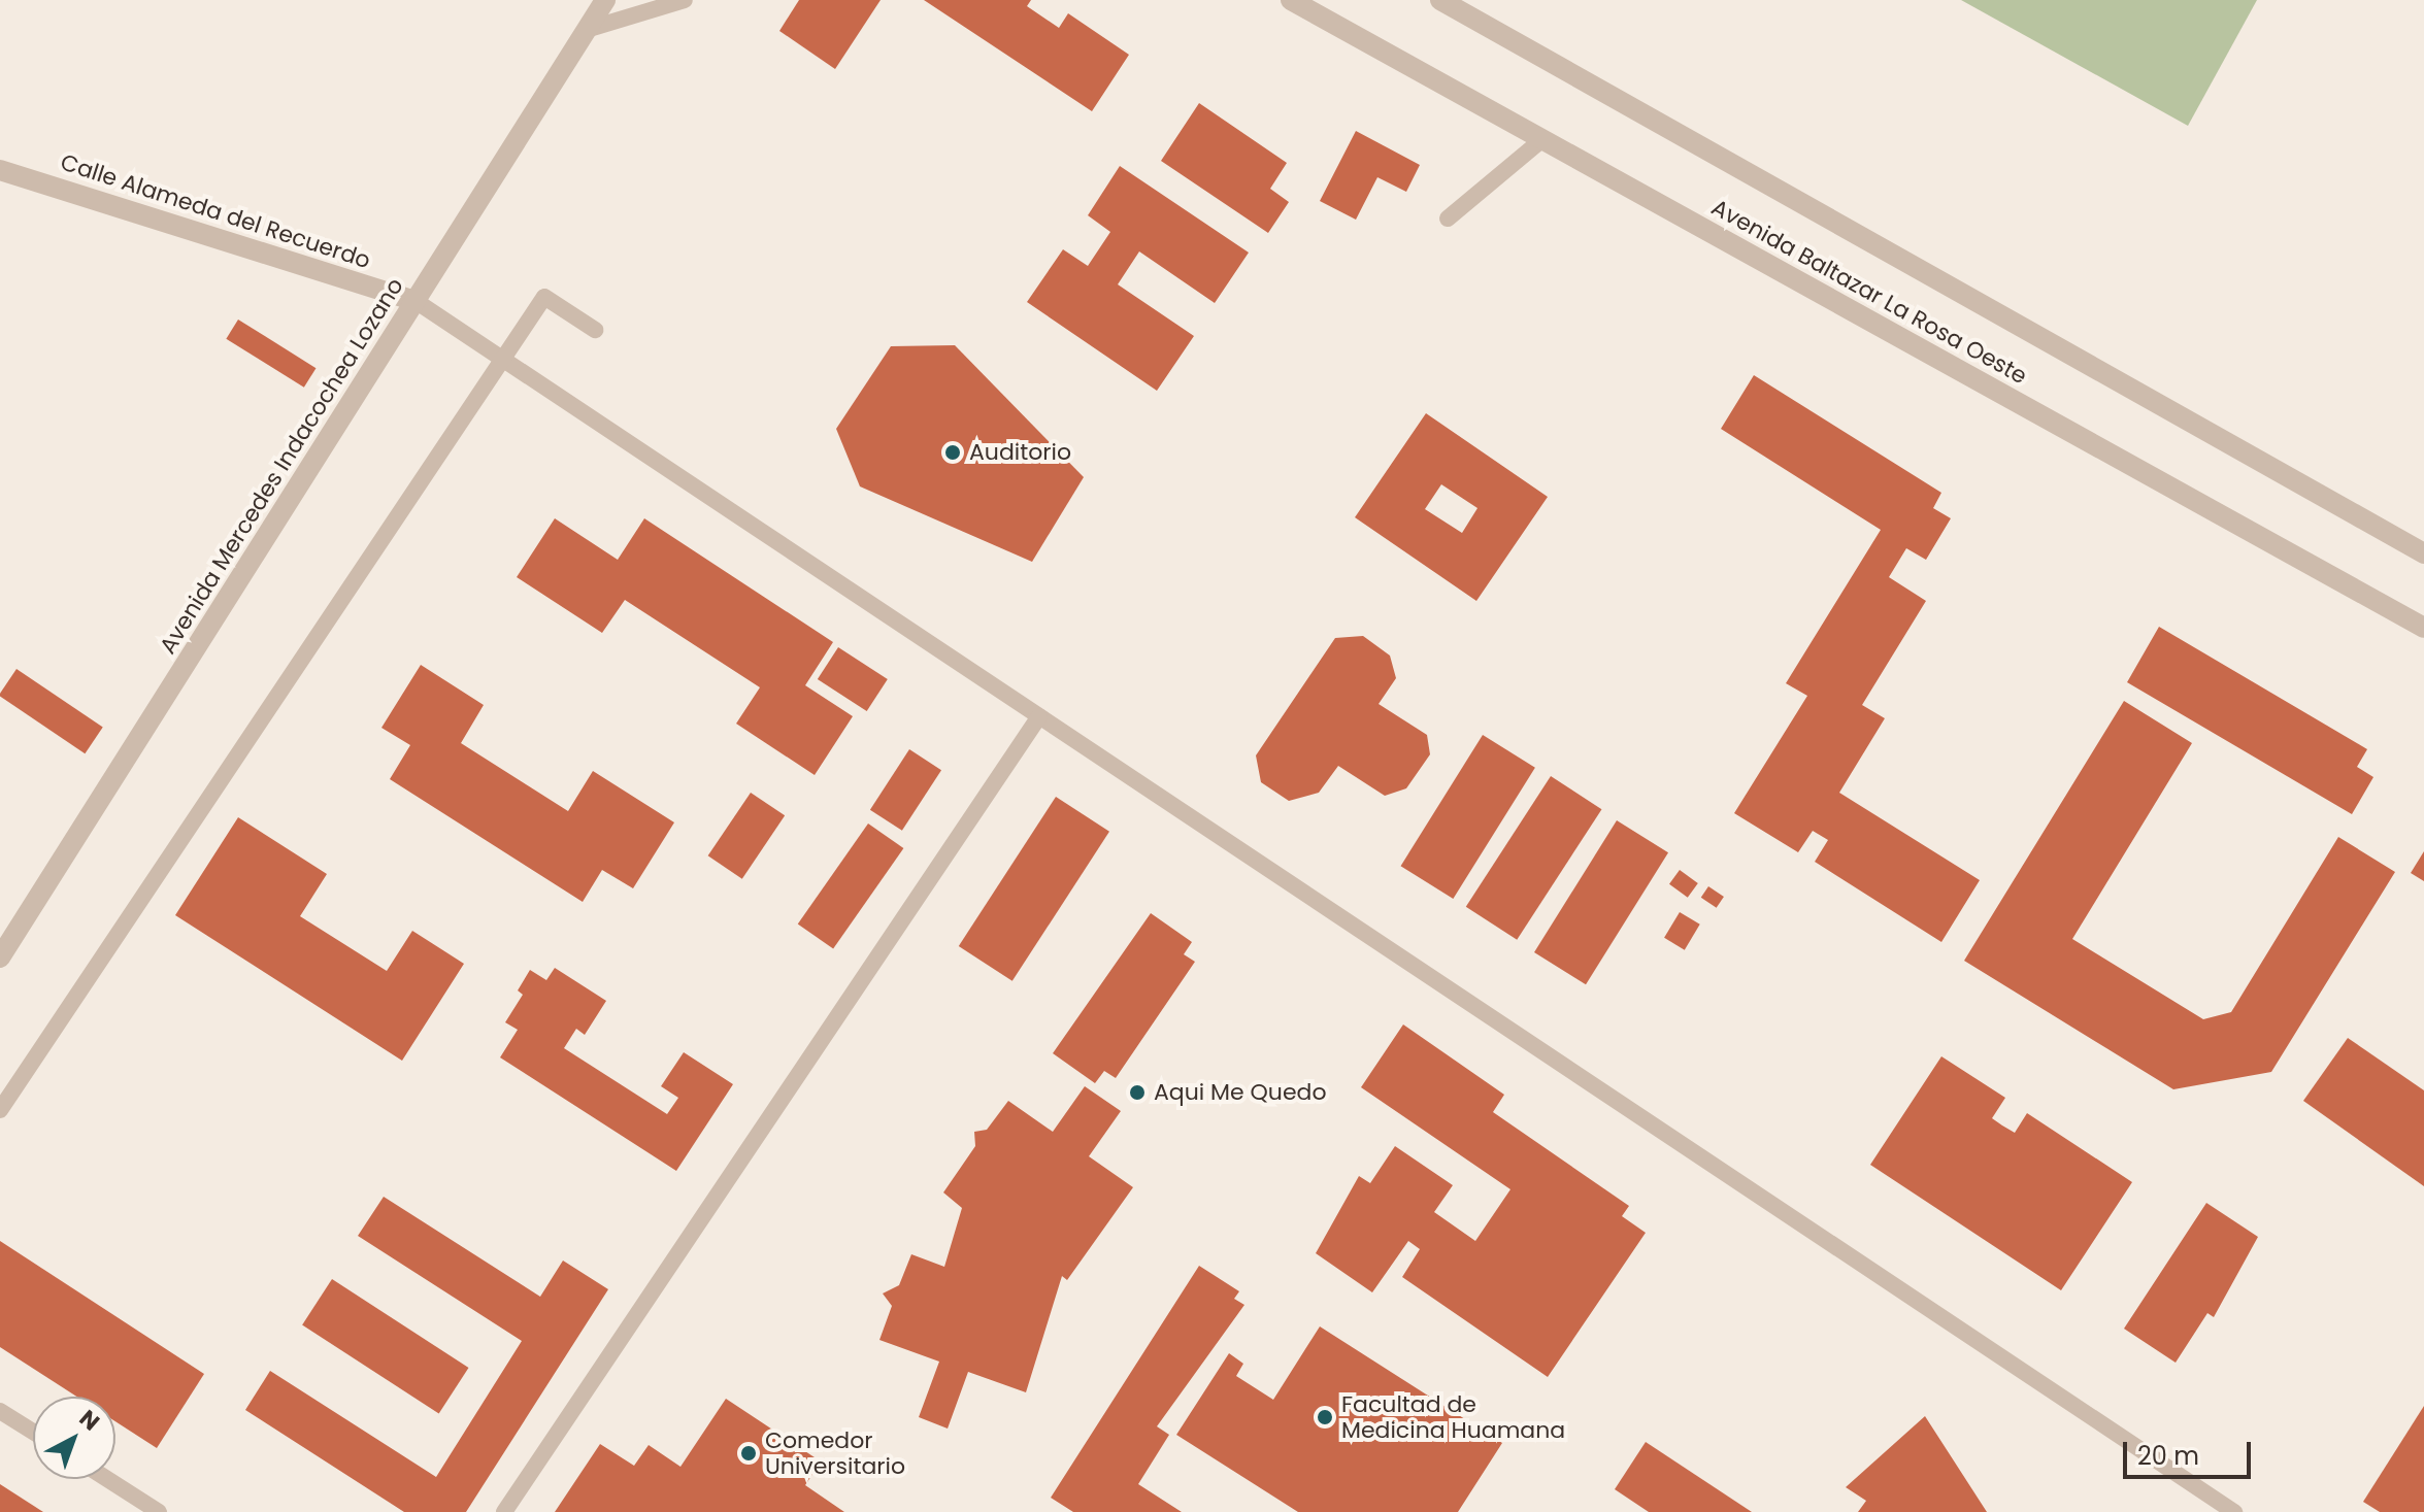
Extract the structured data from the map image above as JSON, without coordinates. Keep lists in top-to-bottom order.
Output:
{
  "streets": {
    "street": ["Calle Alameda del Recuerdo", "Avenida Baltazar La Rosa Oeste", "Avenida Mercedes Indacochea Lozano"]
  },
  "crossings": [
    ["Calle Alameda del Recuerdo", "Avenida Mercedes Indacochea Lozano"]
  ],
  "places": [
    "Auditorio",
    "Aqui Me Quedo",
    "Facultad de Medicina Huamana",
    "Comedor Universitario"
  ],
  "scale_bar": "20 m",
  "north": "top right"
}
